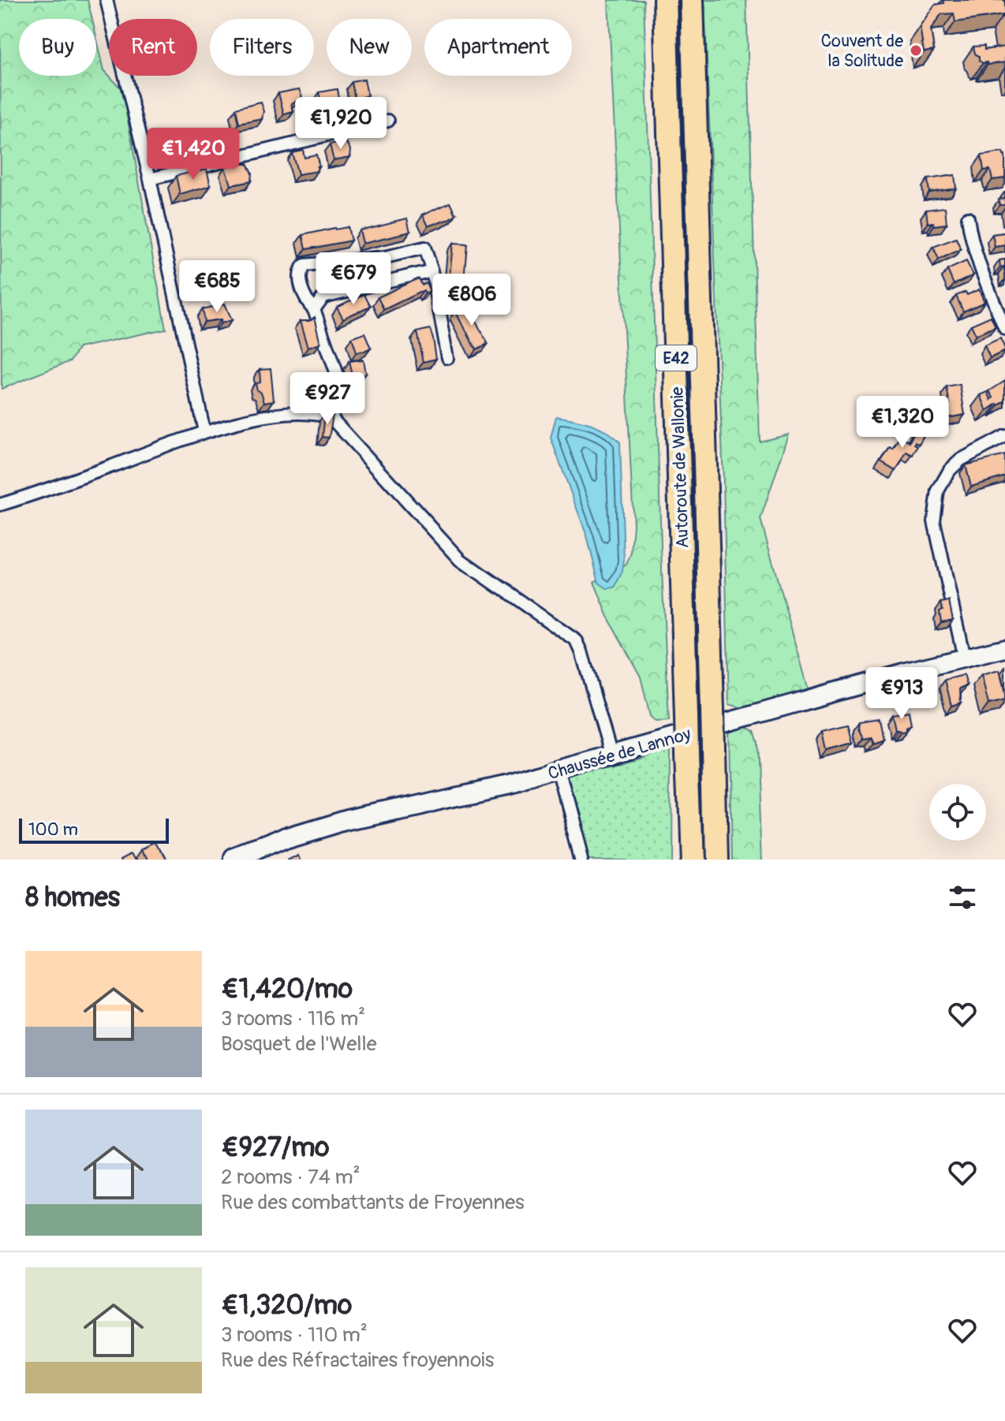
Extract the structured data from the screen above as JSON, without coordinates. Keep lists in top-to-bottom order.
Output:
{
  "streets": {
    "highway": ["E42", "Autoroute de Wallonie"],
    "main road": ["Chaussée de Lannoy"]
  },
  "places": ["Couvent de la Solitude"],
  "scale_bar": "100 m",
  "page": {
    "chip": [
      "Buy",
      "Rent",
      "Filters",
      "New",
      "Apartment"
    ],
    "price": [
      "€1,920",
      "€1,420",
      "€679",
      "€685",
      "€806",
      "€927",
      "€1,320",
      "€913"
    ],
    "scale": "100 m",
    "heading": "8 homes",
    "list": [
      {
        "name": "€1,420/mo",
        "note": "3 rooms · 116 m² · Bosquet de l'Welle"
      },
      {
        "name": "€927/mo",
        "note": "2 rooms · 74 m² · Rue des combattants de Froyennes"
      },
      {
        "name": "€1,320/mo",
        "note": "3 rooms · 110 m² · Rue des Réfractaires froyennois"
      }
    ]
  }
}
